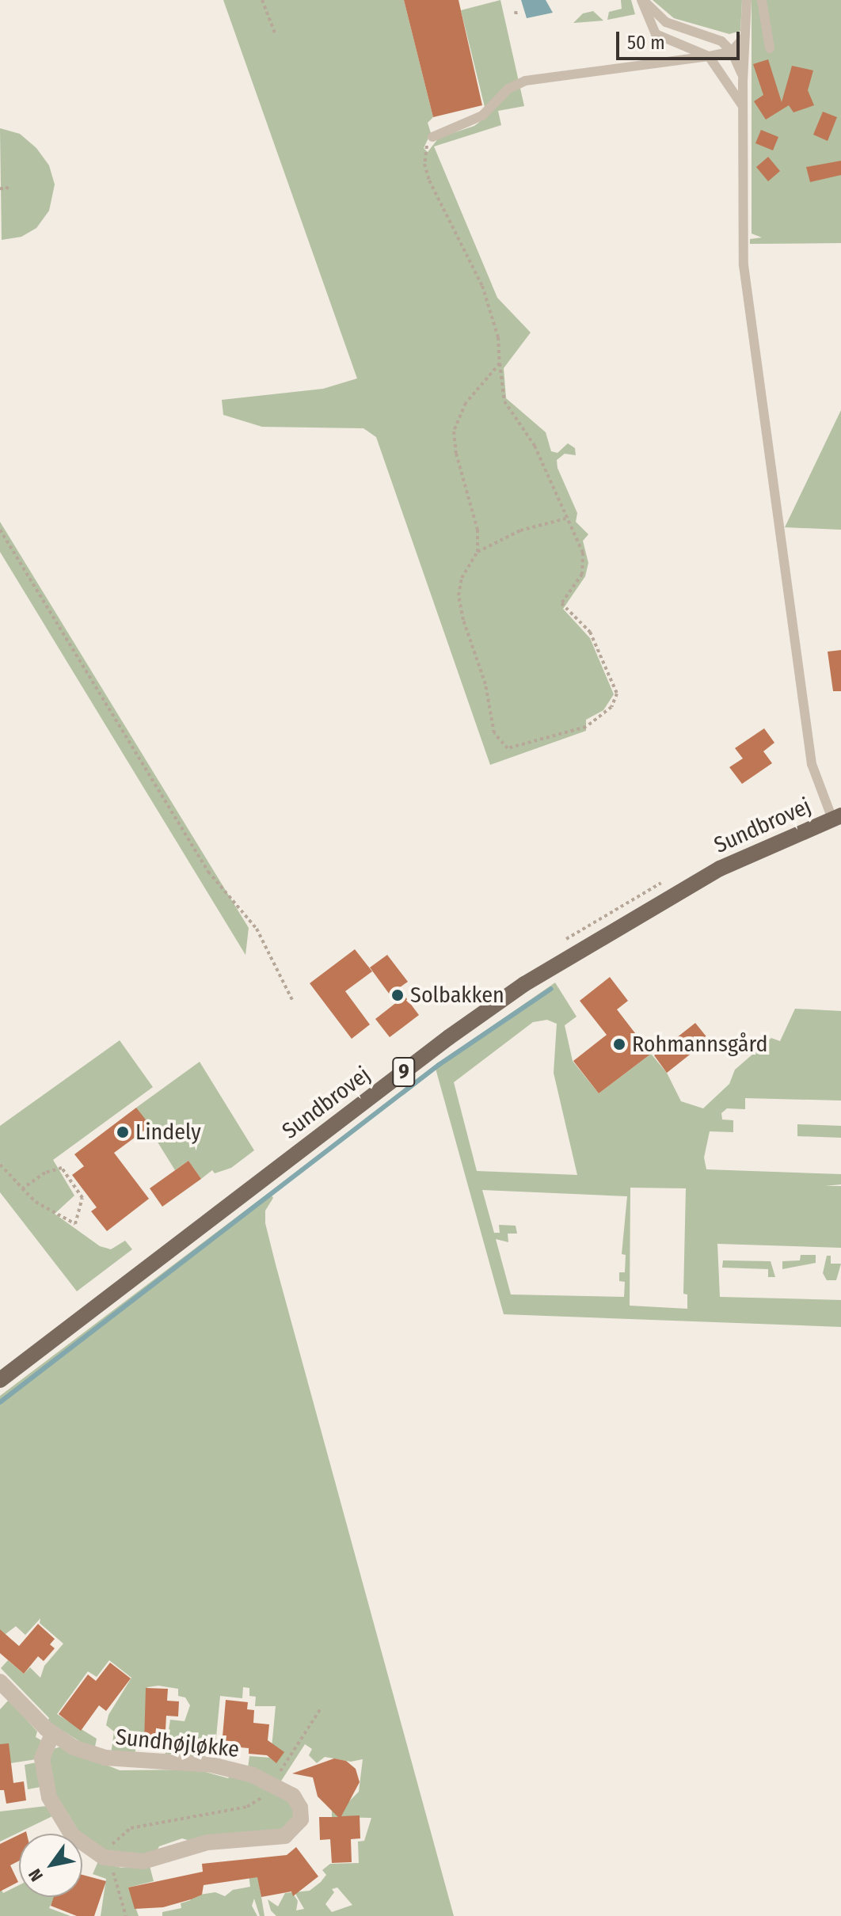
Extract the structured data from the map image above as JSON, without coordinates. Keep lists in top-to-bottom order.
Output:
{
  "streets": {
    "main road": ["Sundbrovej", "9"],
    "street": ["Sundhøjløkke"]
  },
  "places": ["Solbakken", "Rohmannsgård", "Lindely"],
  "scale_bar": "50 m",
  "north": "bottom left"
}
